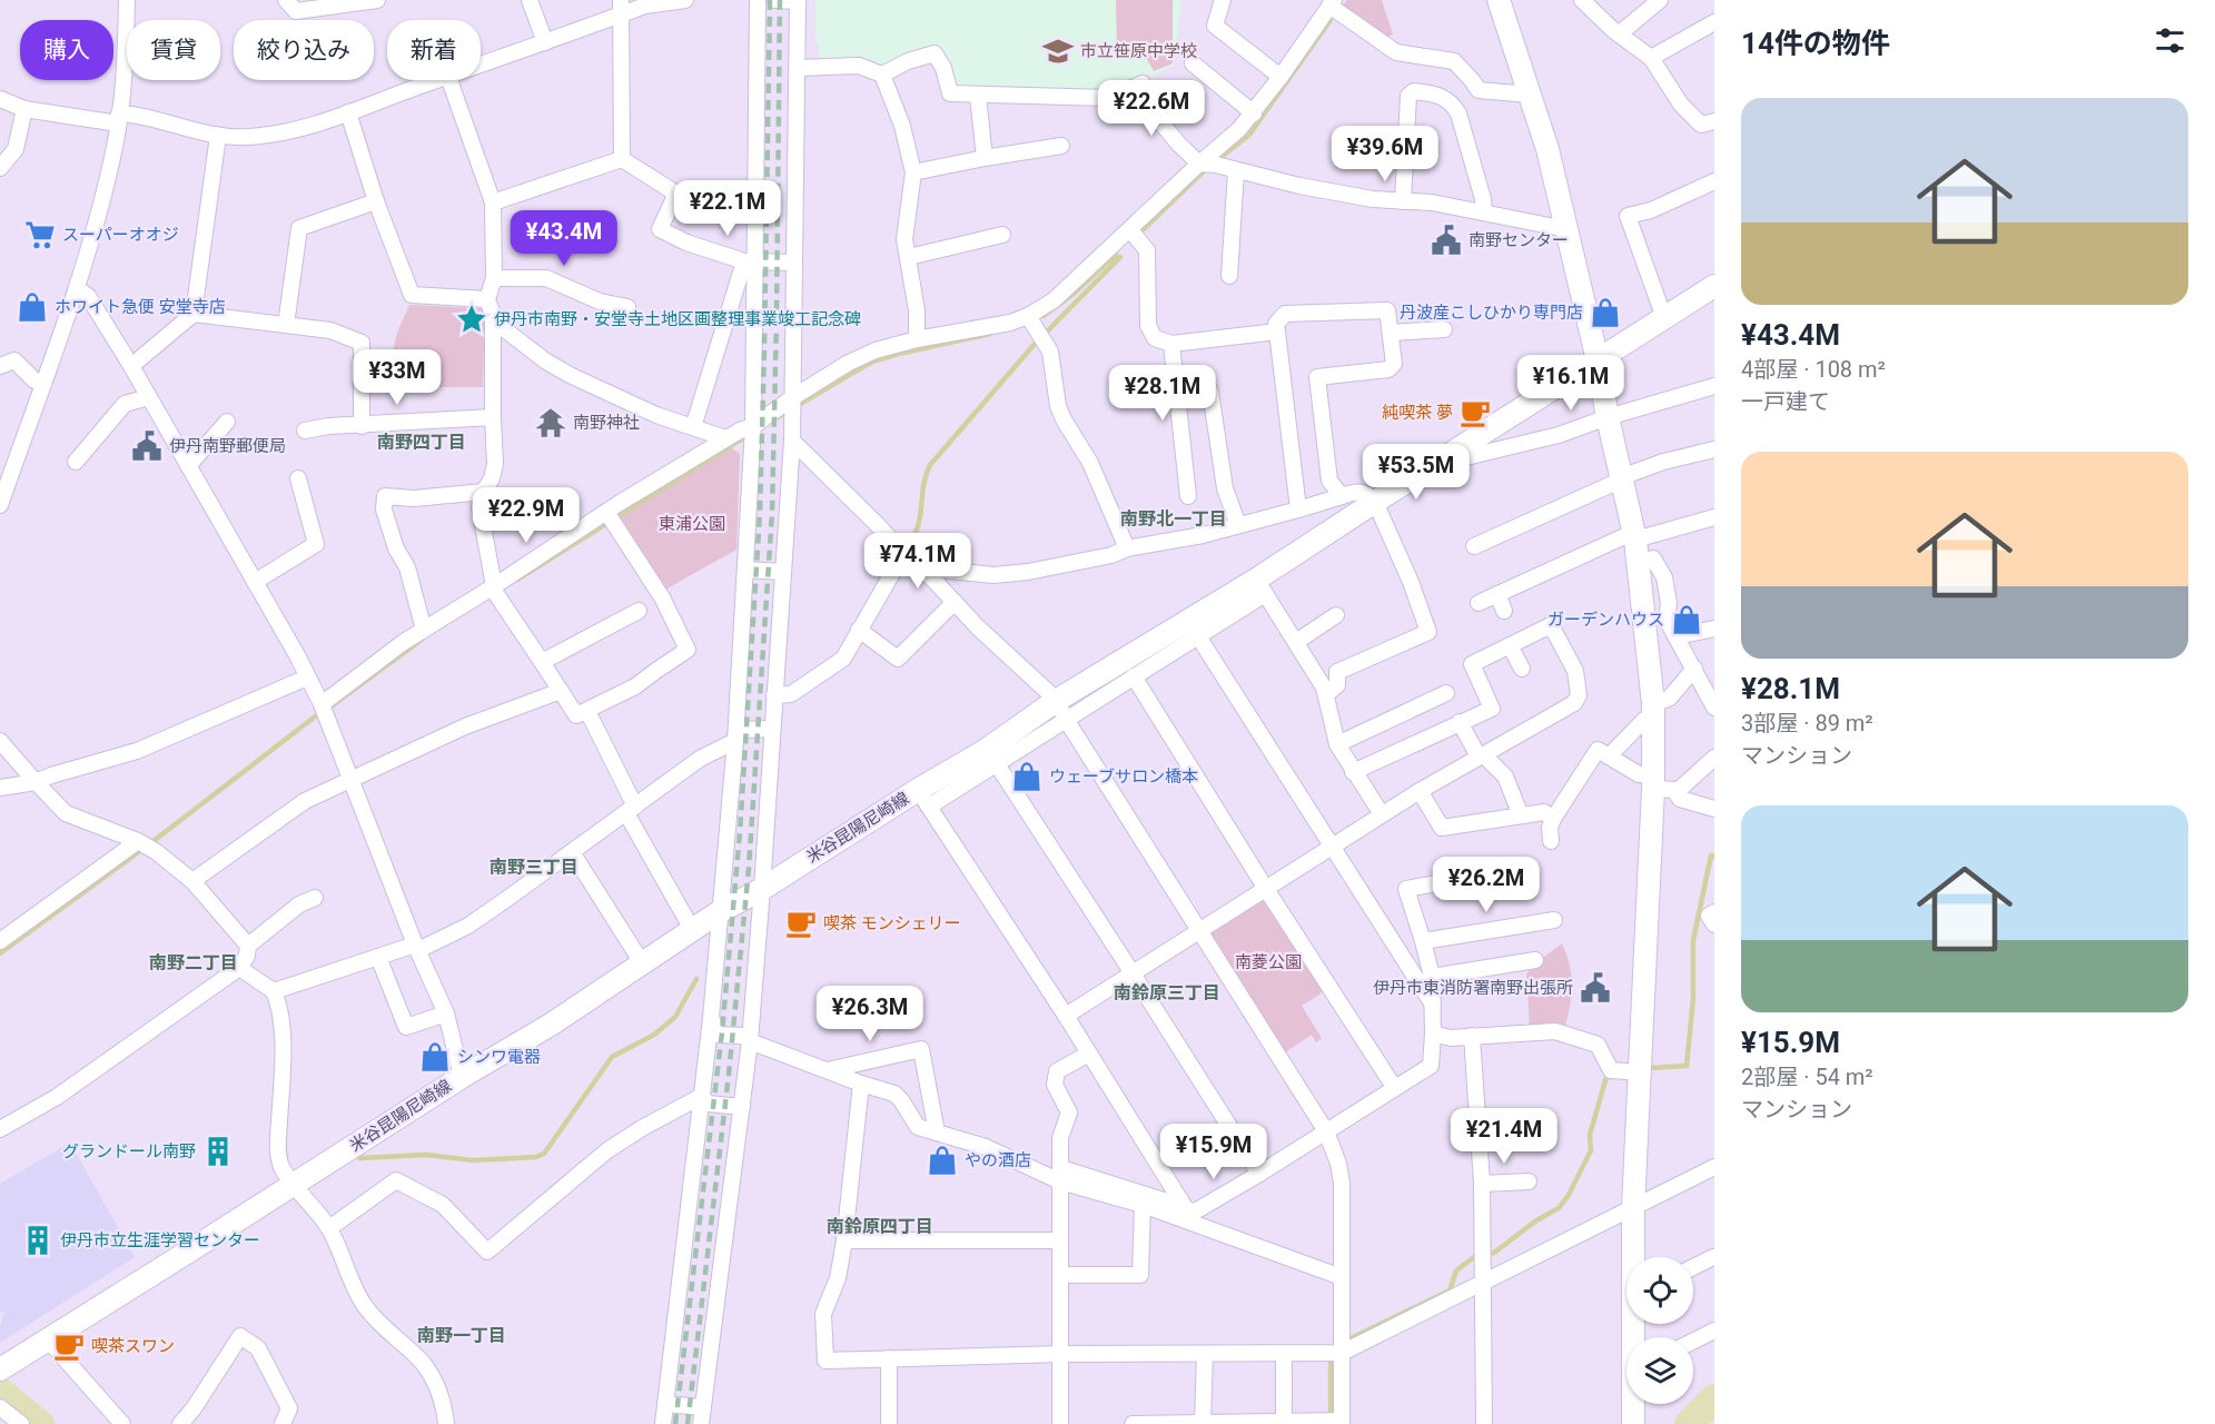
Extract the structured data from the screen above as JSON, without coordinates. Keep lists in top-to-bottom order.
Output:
{
  "streets": {
    "main road": ["米谷昆陽尼崎線"]
  },
  "districts": [
    "南野四丁目",
    "南野北一丁目",
    "南野三丁目",
    "南野二丁目",
    "南鈴原三丁目",
    "南鈴原四丁目",
    "南野一丁目"
  ],
  "parks": ["東浦公園", "南菱公園"],
  "places": {
    "school or university": ["市立笹原中学校"],
    "supermarket": ["スーパーオオジ"],
    "public building": ["南野センター", "伊丹南野郵便局", "伊丹市東消防署南野出張所"],
    "shop": [
      "ホワイト急便 安堂寺店",
      "丹波産こしひかり専門店",
      "ガーデンハウス",
      "ウェーブサロン橋本",
      "シンワ電器",
      "やの酒店"
    ],
    "place": ["伊丹市南野・安堂寺土地区画整理事業竣工記念碑"],
    "cafe": ["純喫茶 夢", "喫茶 モンシェリー", "喫茶スワン"],
    "temple": ["南野神社"],
    "building": ["グランドール南野", "伊丹市立生涯学習センター"]
  },
  "page": {
    "heading": "14件の物件",
    "chip": [
      "購入",
      "賃貸",
      "絞り込み",
      "新着"
    ],
    "price": [
      "¥22.6M",
      "¥39.6M",
      "¥22.1M",
      "¥43.4M",
      "¥33M",
      "¥16.1M",
      "¥28.1M",
      "¥53.5M",
      "¥22.9M",
      "¥74.1M",
      "¥26.2M",
      "¥26.3M",
      "¥21.4M",
      "¥15.9M"
    ],
    "list": [
      {
        "name": "¥43.4M",
        "note": "4部屋 · 108 m² · 一戸建て"
      },
      {
        "name": "¥28.1M",
        "note": "3部屋 · 89 m² · マンション"
      },
      {
        "name": "¥15.9M",
        "note": "2部屋 · 54 m² · マンション"
      }
    ]
  }
}
